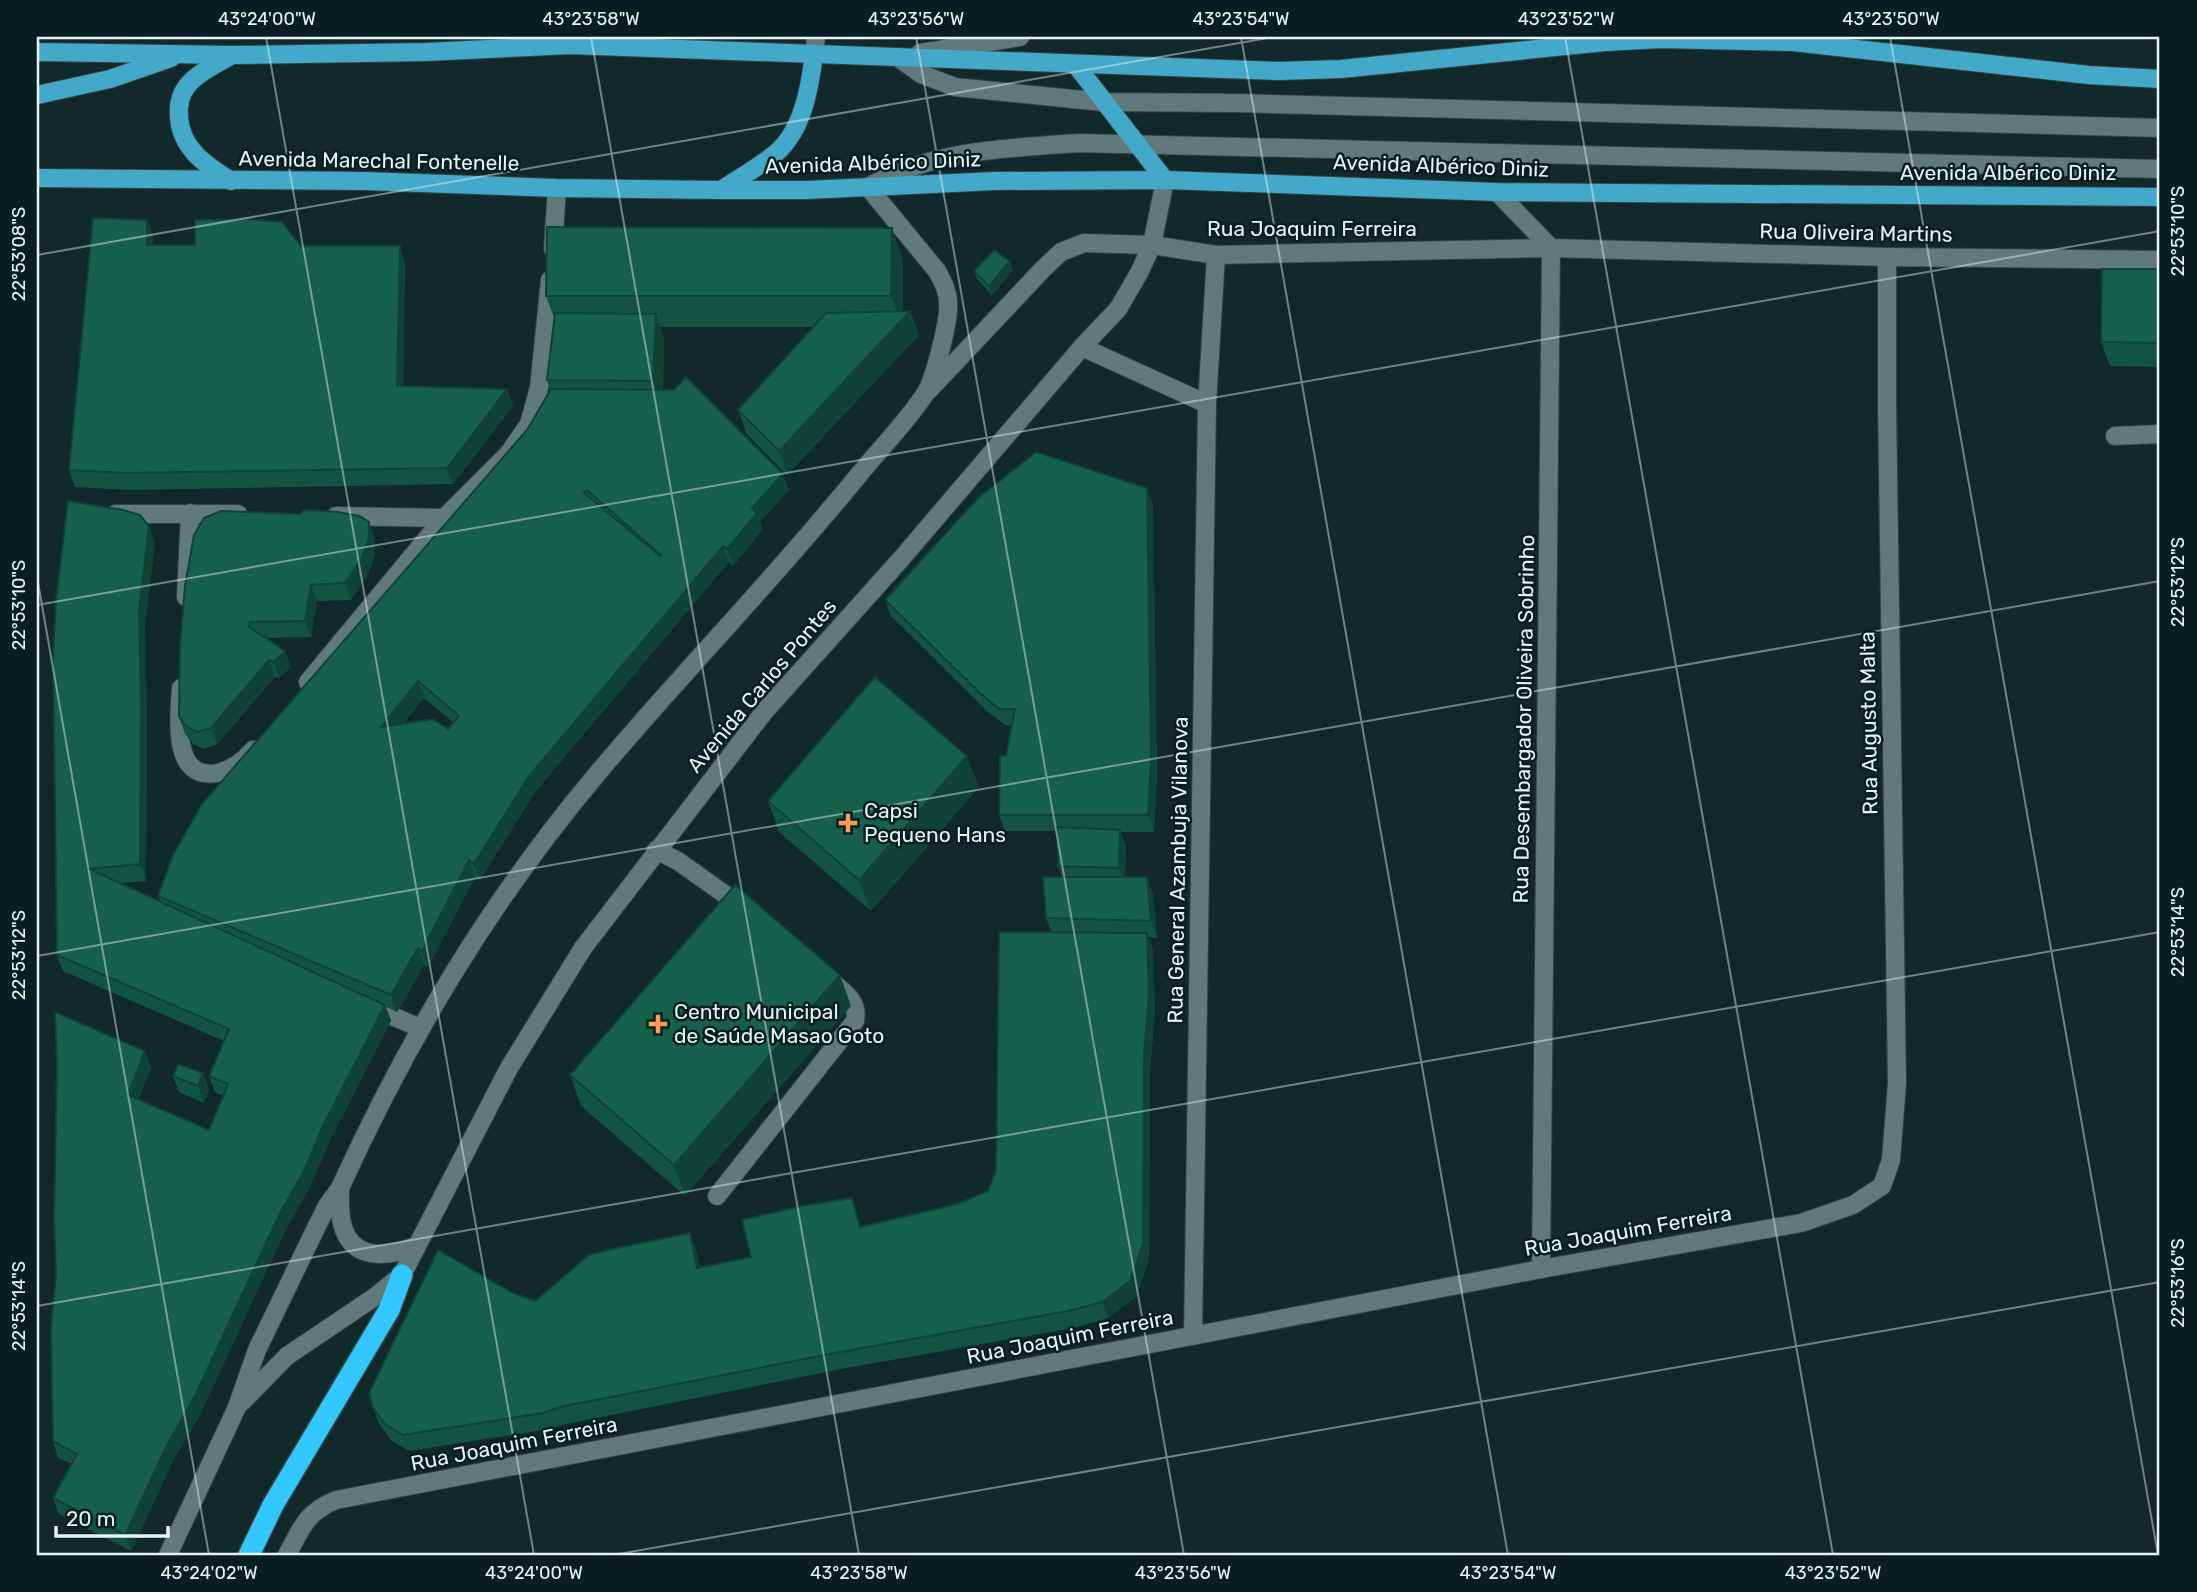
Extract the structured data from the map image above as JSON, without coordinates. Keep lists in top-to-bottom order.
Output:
{
  "streets": {
    "main road": ["Avenida Marechal Fontenelle", "Avenida Albérico Diniz"],
    "street": [
      "Rua Joaquim Ferreira",
      "Rua Oliveira Martins",
      "Avenida Carlos Pontes",
      "Rua Desembargador Oliveira Sobrinho",
      "Rua Augusto Malta",
      "Rua General Azambuja Vilanova"
    ]
  },
  "crossings": [
    ["Avenida Marechal Fontenelle", "Avenida Albérico Diniz"],
    ["Avenida Albérico Diniz", "Avenida Carlos Pontes"],
    ["Rua Joaquim Ferreira", "Rua Oliveira Martins"],
    ["Rua Joaquim Ferreira", "Avenida Carlos Pontes"],
    ["Rua Joaquim Ferreira", "Rua Desembargador Oliveira Sobrinho"],
    ["Rua Joaquim Ferreira", "Rua Augusto Malta"],
    ["Rua Joaquim Ferreira", "Rua General Azambuja Vilanova"],
    ["Rua Oliveira Martins", "Rua Desembargador Oliveira Sobrinho"],
    ["Rua Oliveira Martins", "Rua Augusto Malta"]
  ],
  "places": {
    "health": ["Capsi Pequeno Hans", "Centro Municipal de Saúde Masao Goto"]
  },
  "scale_bar": "20 m",
  "coordinates": [
    "43°24'00\"W",
    "43°23'58\"W",
    "43°23'56\"W",
    "43°23'54\"W",
    "43°23'52\"W",
    "43°23'50\"W",
    "22°53'10\"S",
    "22°53'08\"S",
    "22°53'12\"S",
    "22°53'14\"S",
    "22°53'16\"S",
    "43°24'02\"W"
  ]
}
